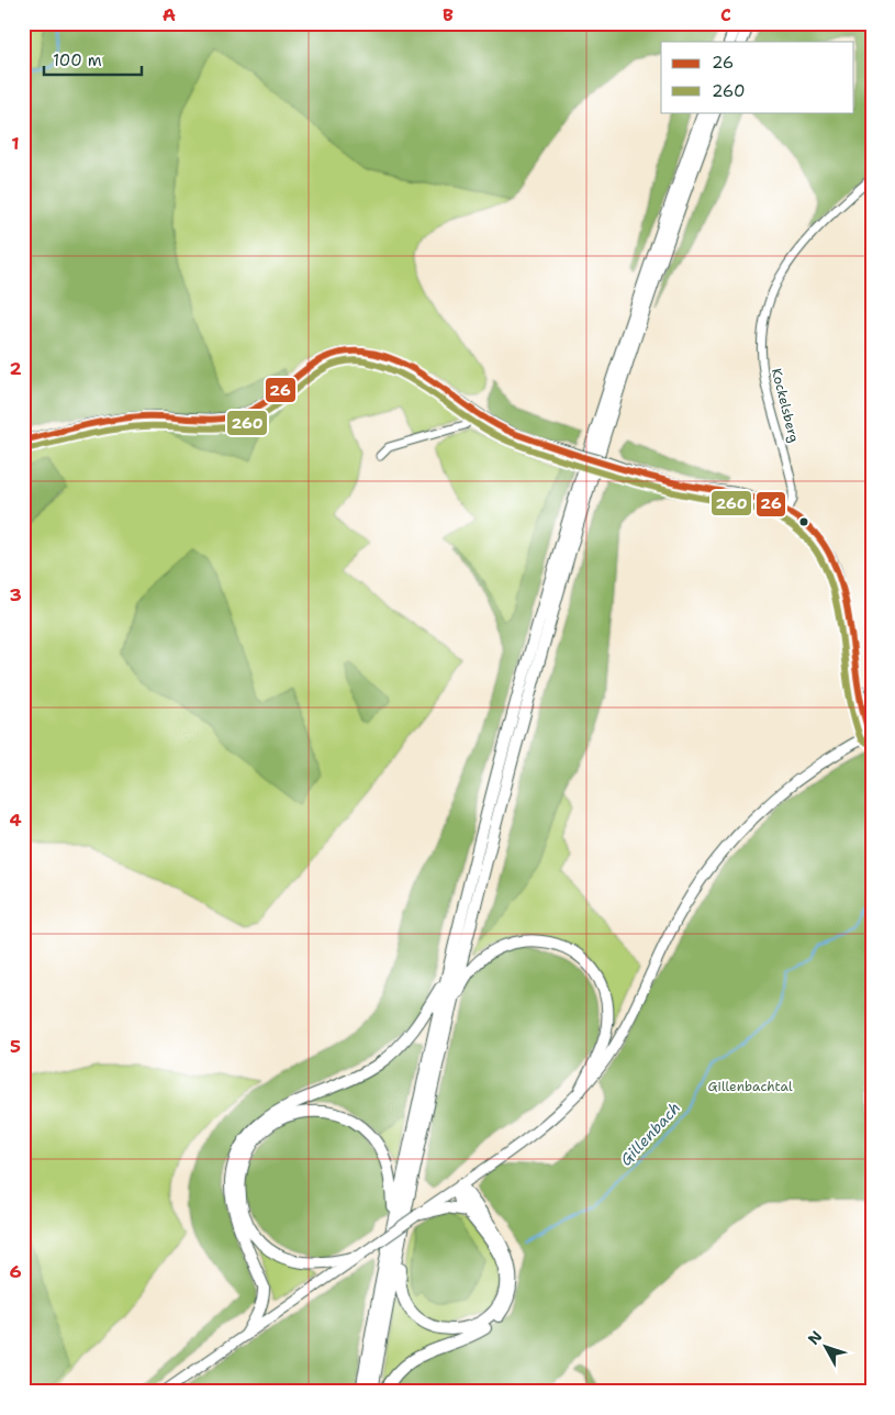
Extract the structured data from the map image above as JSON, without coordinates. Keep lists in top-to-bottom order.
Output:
{
  "streets": {
    "street": ["Kockelsberg"]
  },
  "water": ["Gillenbach"],
  "parks": ["Gillenbachtal"],
  "lines": ["transit line 26", "transit line 260"],
  "legend": ["26", "260"],
  "scale_bar": "100 m",
  "north": "top left",
  "grid": {
    "columns": ["A", "B", "C"],
    "rows": [
      "1",
      "2",
      "3",
      "4",
      "5",
      "6"
    ]
  }
}
